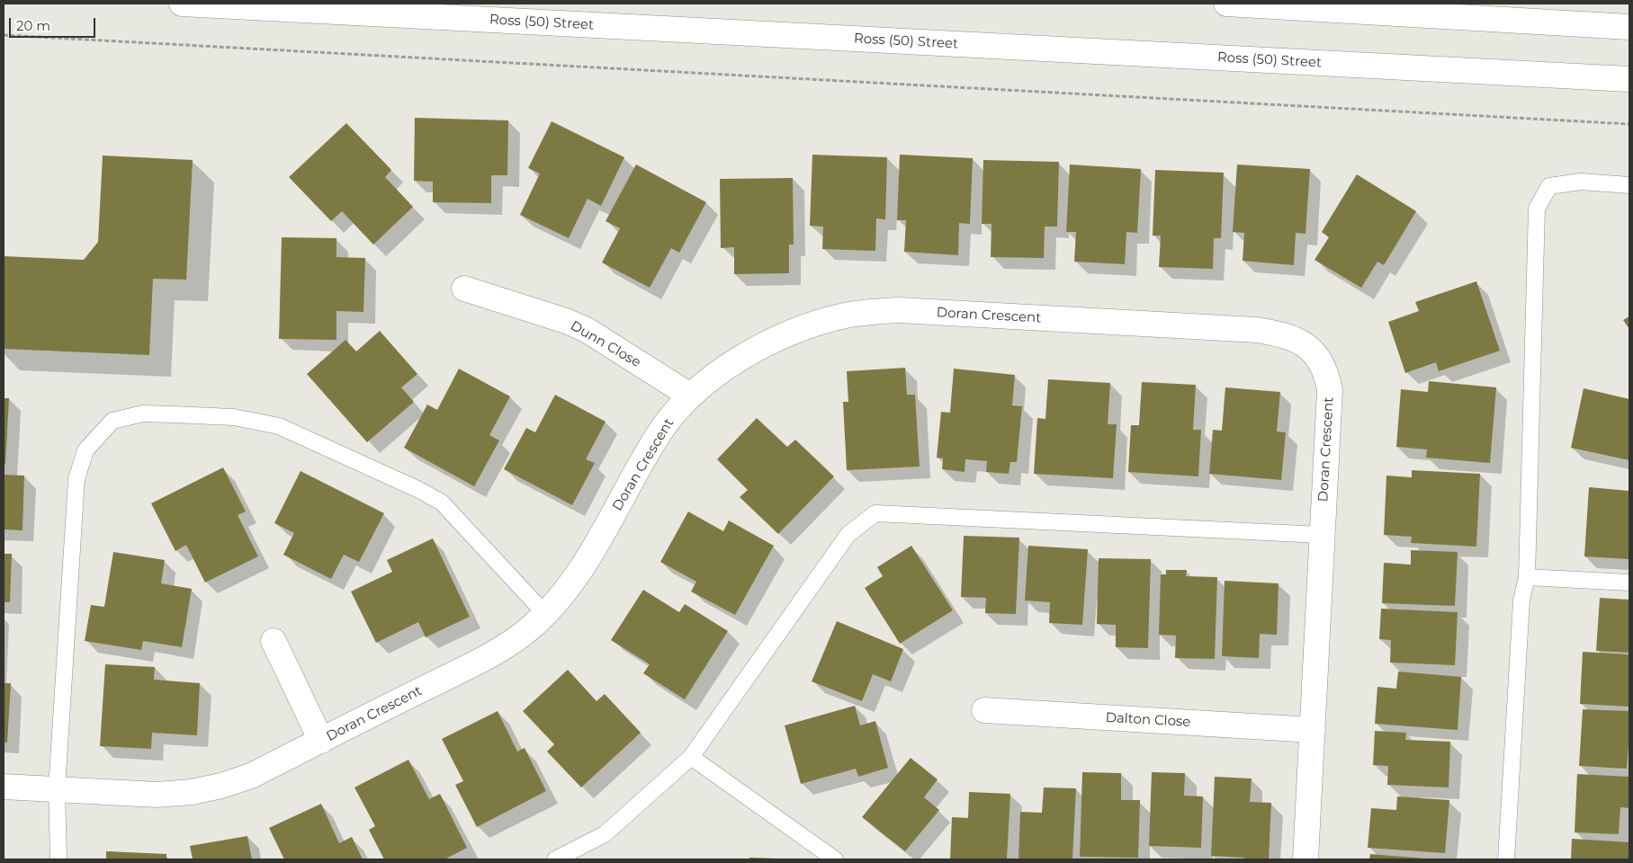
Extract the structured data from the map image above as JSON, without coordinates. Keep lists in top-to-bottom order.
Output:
{
  "streets": {
    "street": [
      "Ross (50) Street",
      "Doran Crescent",
      "Dunn Close",
      "Dalton Close"
    ]
  },
  "crossings": [
    ["Doran Crescent", "Dunn Close"],
    ["Doran Crescent", "Dalton Close"]
  ],
  "scale_bar": "20 m"
}
